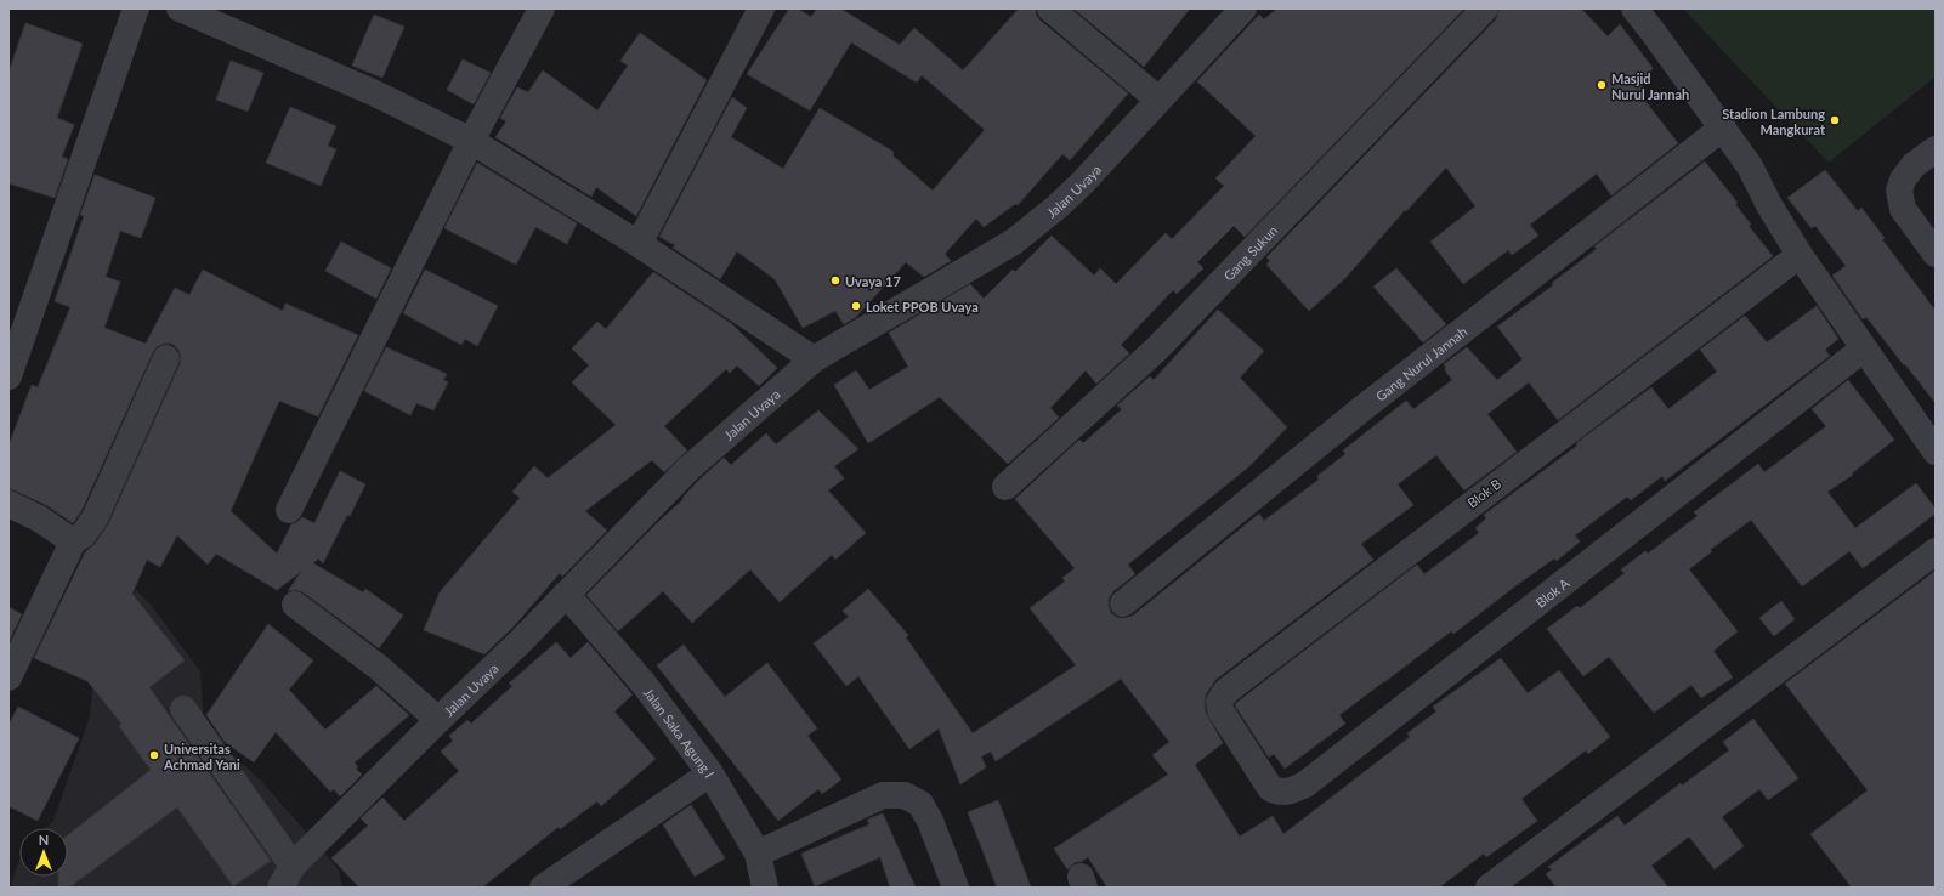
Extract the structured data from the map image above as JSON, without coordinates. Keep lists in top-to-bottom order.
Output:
{
  "streets": {
    "street": [
      "Jalan Uvaya",
      "Gang Sukun",
      "Gang Nurul Jannah",
      "Blok B",
      "Blok A",
      "Jalan Saka Agung I"
    ]
  },
  "crossings": [
    ["Jalan Uvaya", "Jalan Saka Agung I"],
    ["Blok B", "Blok A"]
  ],
  "places": [
    "Masjid Nurul Jannah",
    "Stadion Lambung Mangkurat",
    "Uvaya 17",
    "Loket PPOB Uvaya",
    "Universitas Achmad Yani"
  ],
  "north": "top"
}
